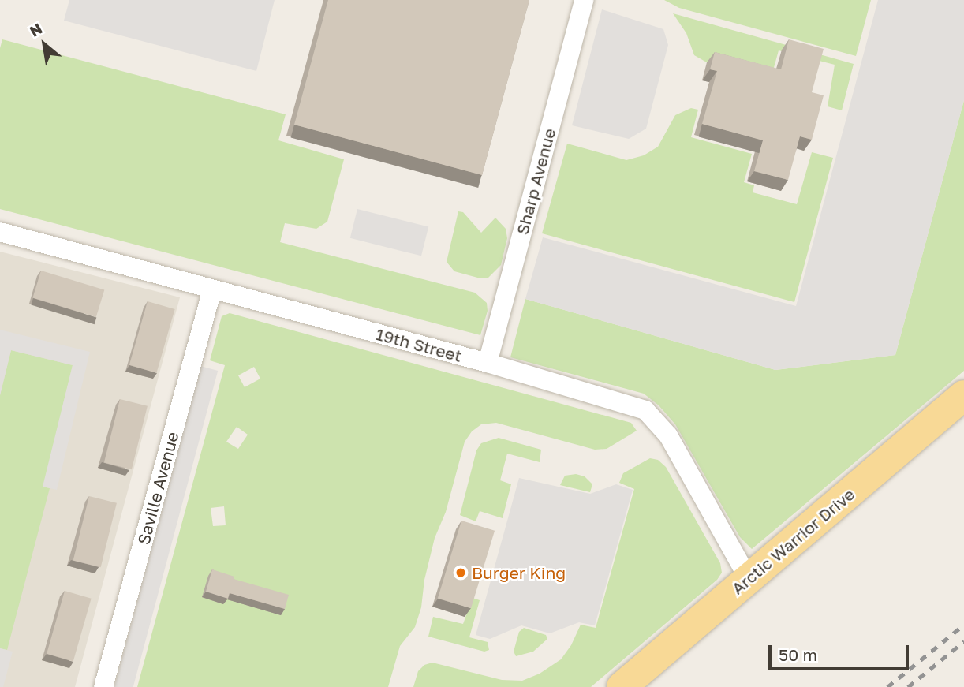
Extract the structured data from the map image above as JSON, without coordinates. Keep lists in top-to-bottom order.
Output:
{
  "streets": {
    "main road": ["Arctic Warrior Drive"],
    "street": ["Sharp Avenue", "19th Street", "Saville Avenue"]
  },
  "crossings": [
    ["Sharp Avenue", "19th Street"],
    ["19th Street", "Saville Avenue"],
    ["19th Street", "Arctic Warrior Drive"]
  ],
  "places": ["Burger King"],
  "scale_bar": "50 m",
  "north": "top left"
}
